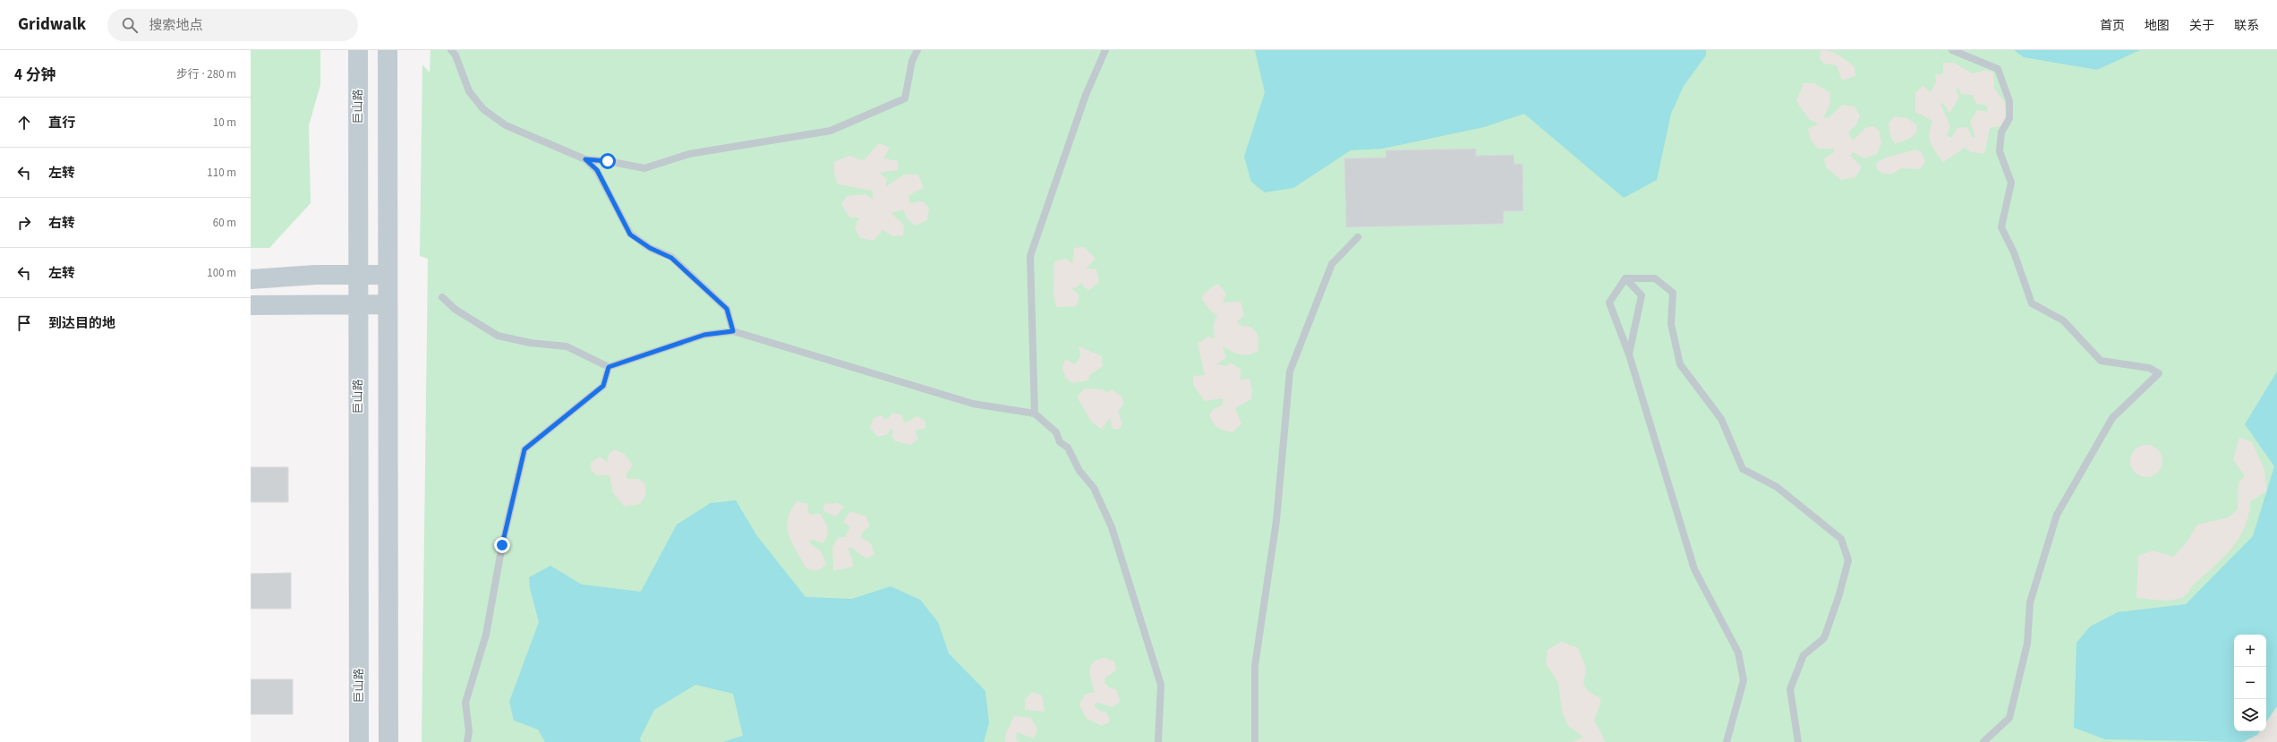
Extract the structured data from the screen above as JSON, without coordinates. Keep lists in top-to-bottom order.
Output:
{
  "streets": {
    "main road": ["巨山路"]
  },
  "page": {
    "header": "Gridwalk",
    "search": "搜索地点",
    "nav": [
      "首页",
      "地图",
      "关于",
      "联系"
    ],
    "heading": ["4 分钟", "步行 · 280 m"],
    "list": [
      ["直行", "10 m"],
      ["左转", "110 m"],
      ["右转", "60 m"],
      ["左转", "100 m"],
      "到达目的地"
    ],
    "map_buttons": ["+", "−"]
  }
}
